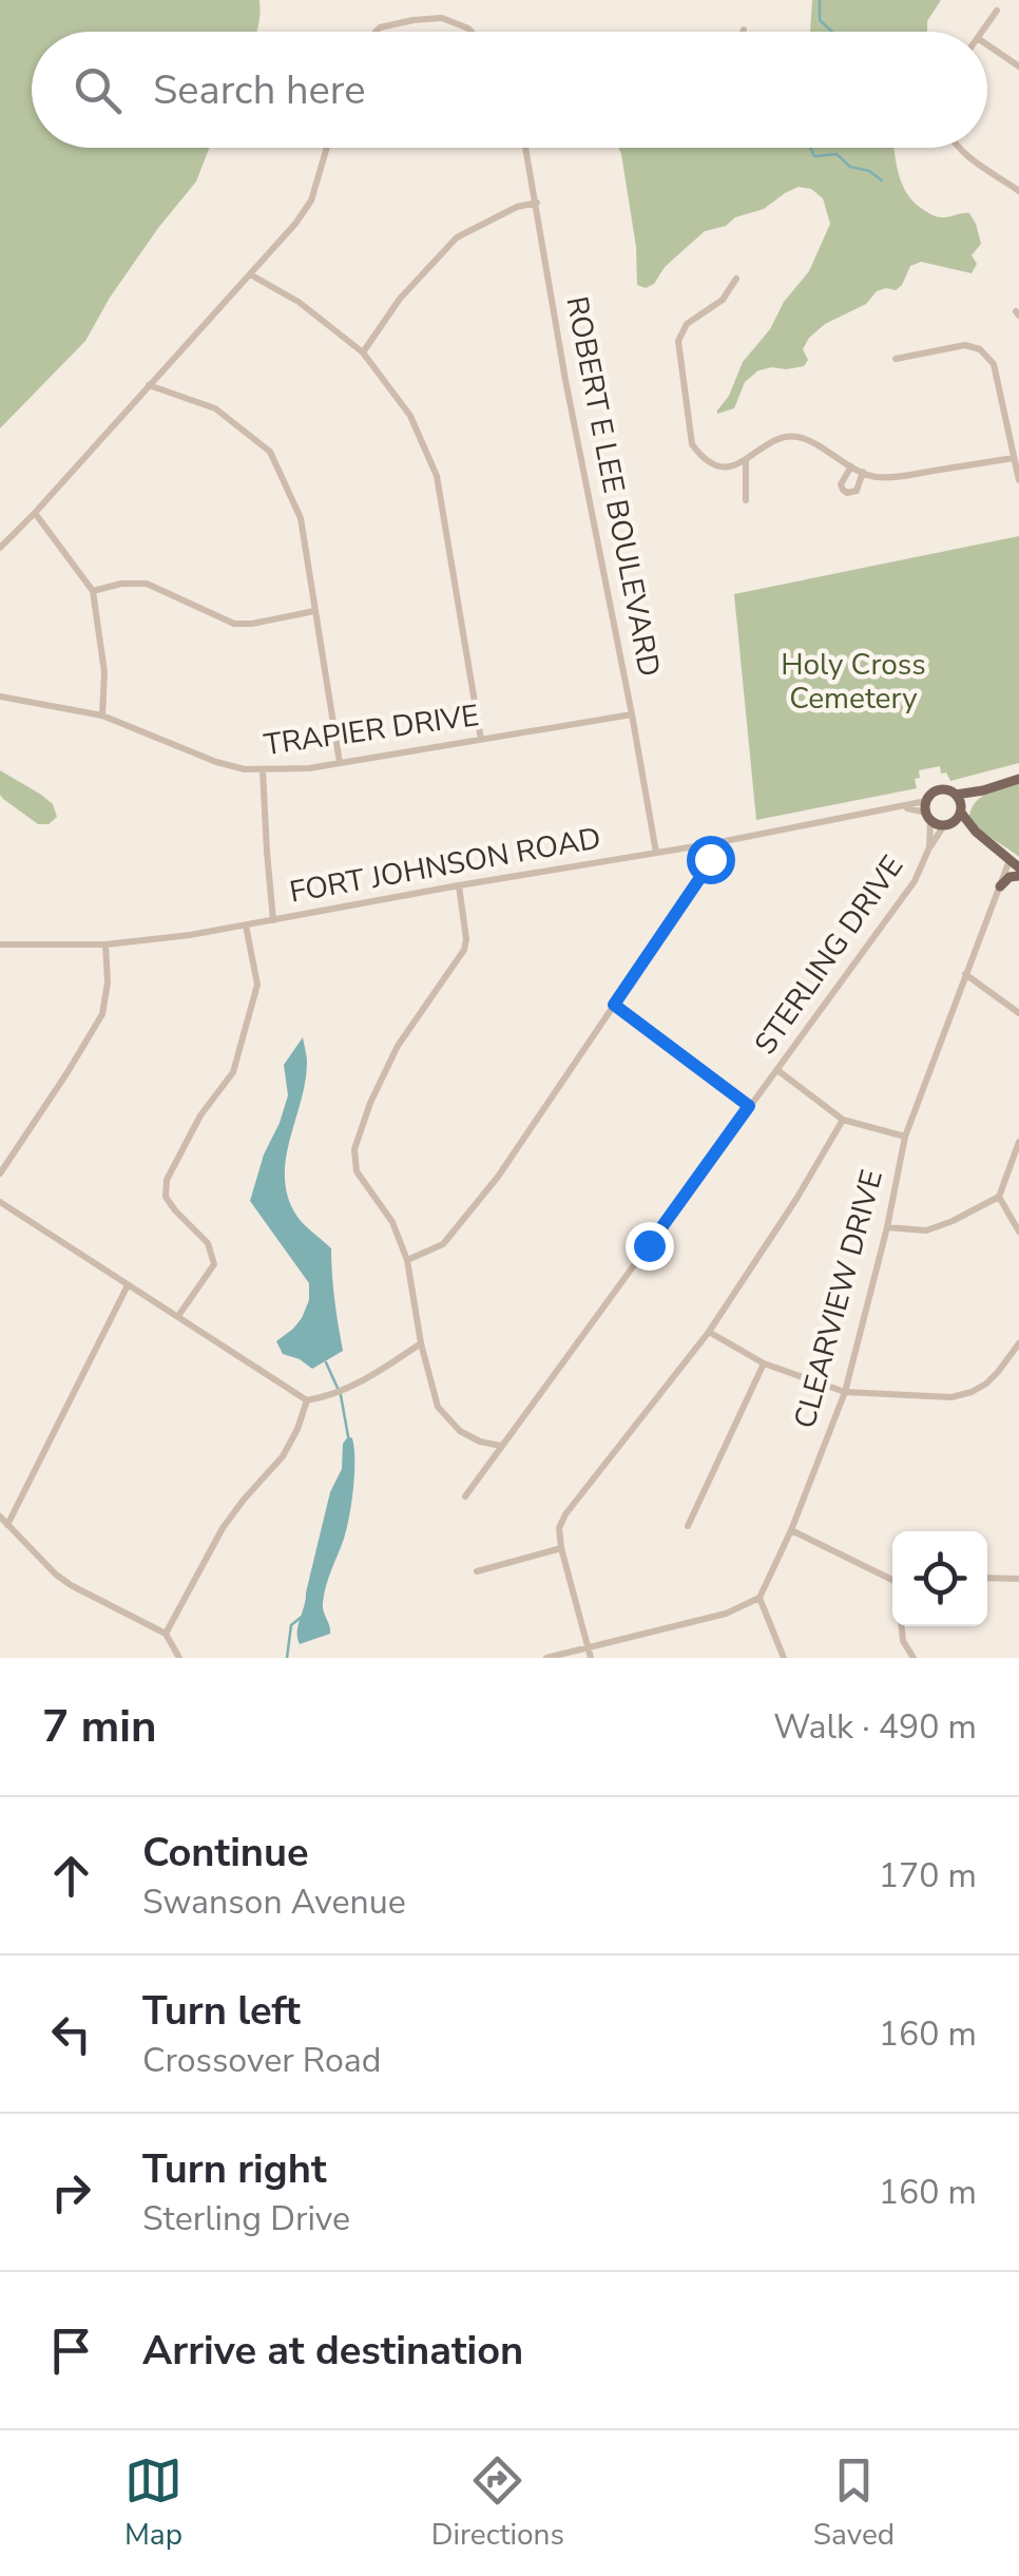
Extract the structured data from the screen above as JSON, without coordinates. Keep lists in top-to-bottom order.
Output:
{
  "streets": {
    "street": [
      "ROBERT E LEE BOULEVARD",
      "TRAPIER DRIVE",
      "FORT JOHNSON ROAD",
      "STERLING DRIVE",
      "CLEARVIEW DRIVE"
    ]
  },
  "crossings": [
    ["ROBERT E LEE BOULEVARD", "TRAPIER DRIVE"],
    ["ROBERT E LEE BOULEVARD", "FORT JOHNSON ROAD"],
    ["FORT JOHNSON ROAD", "STERLING DRIVE"]
  ],
  "parks": ["Holy Cross Cemetery"],
  "page": {
    "search": "Search here",
    "heading": ["7 min", "Walk · 490 m"],
    "list": [
      ["Continue", "Swanson Avenue", "170 m"],
      ["Turn left", "Crossover Road", "160 m"],
      ["Turn right", "Sterling Drive", "160 m"],
      "Arrive at destination"
    ],
    "nav": ["Map", "Directions", "Saved"]
  }
}
